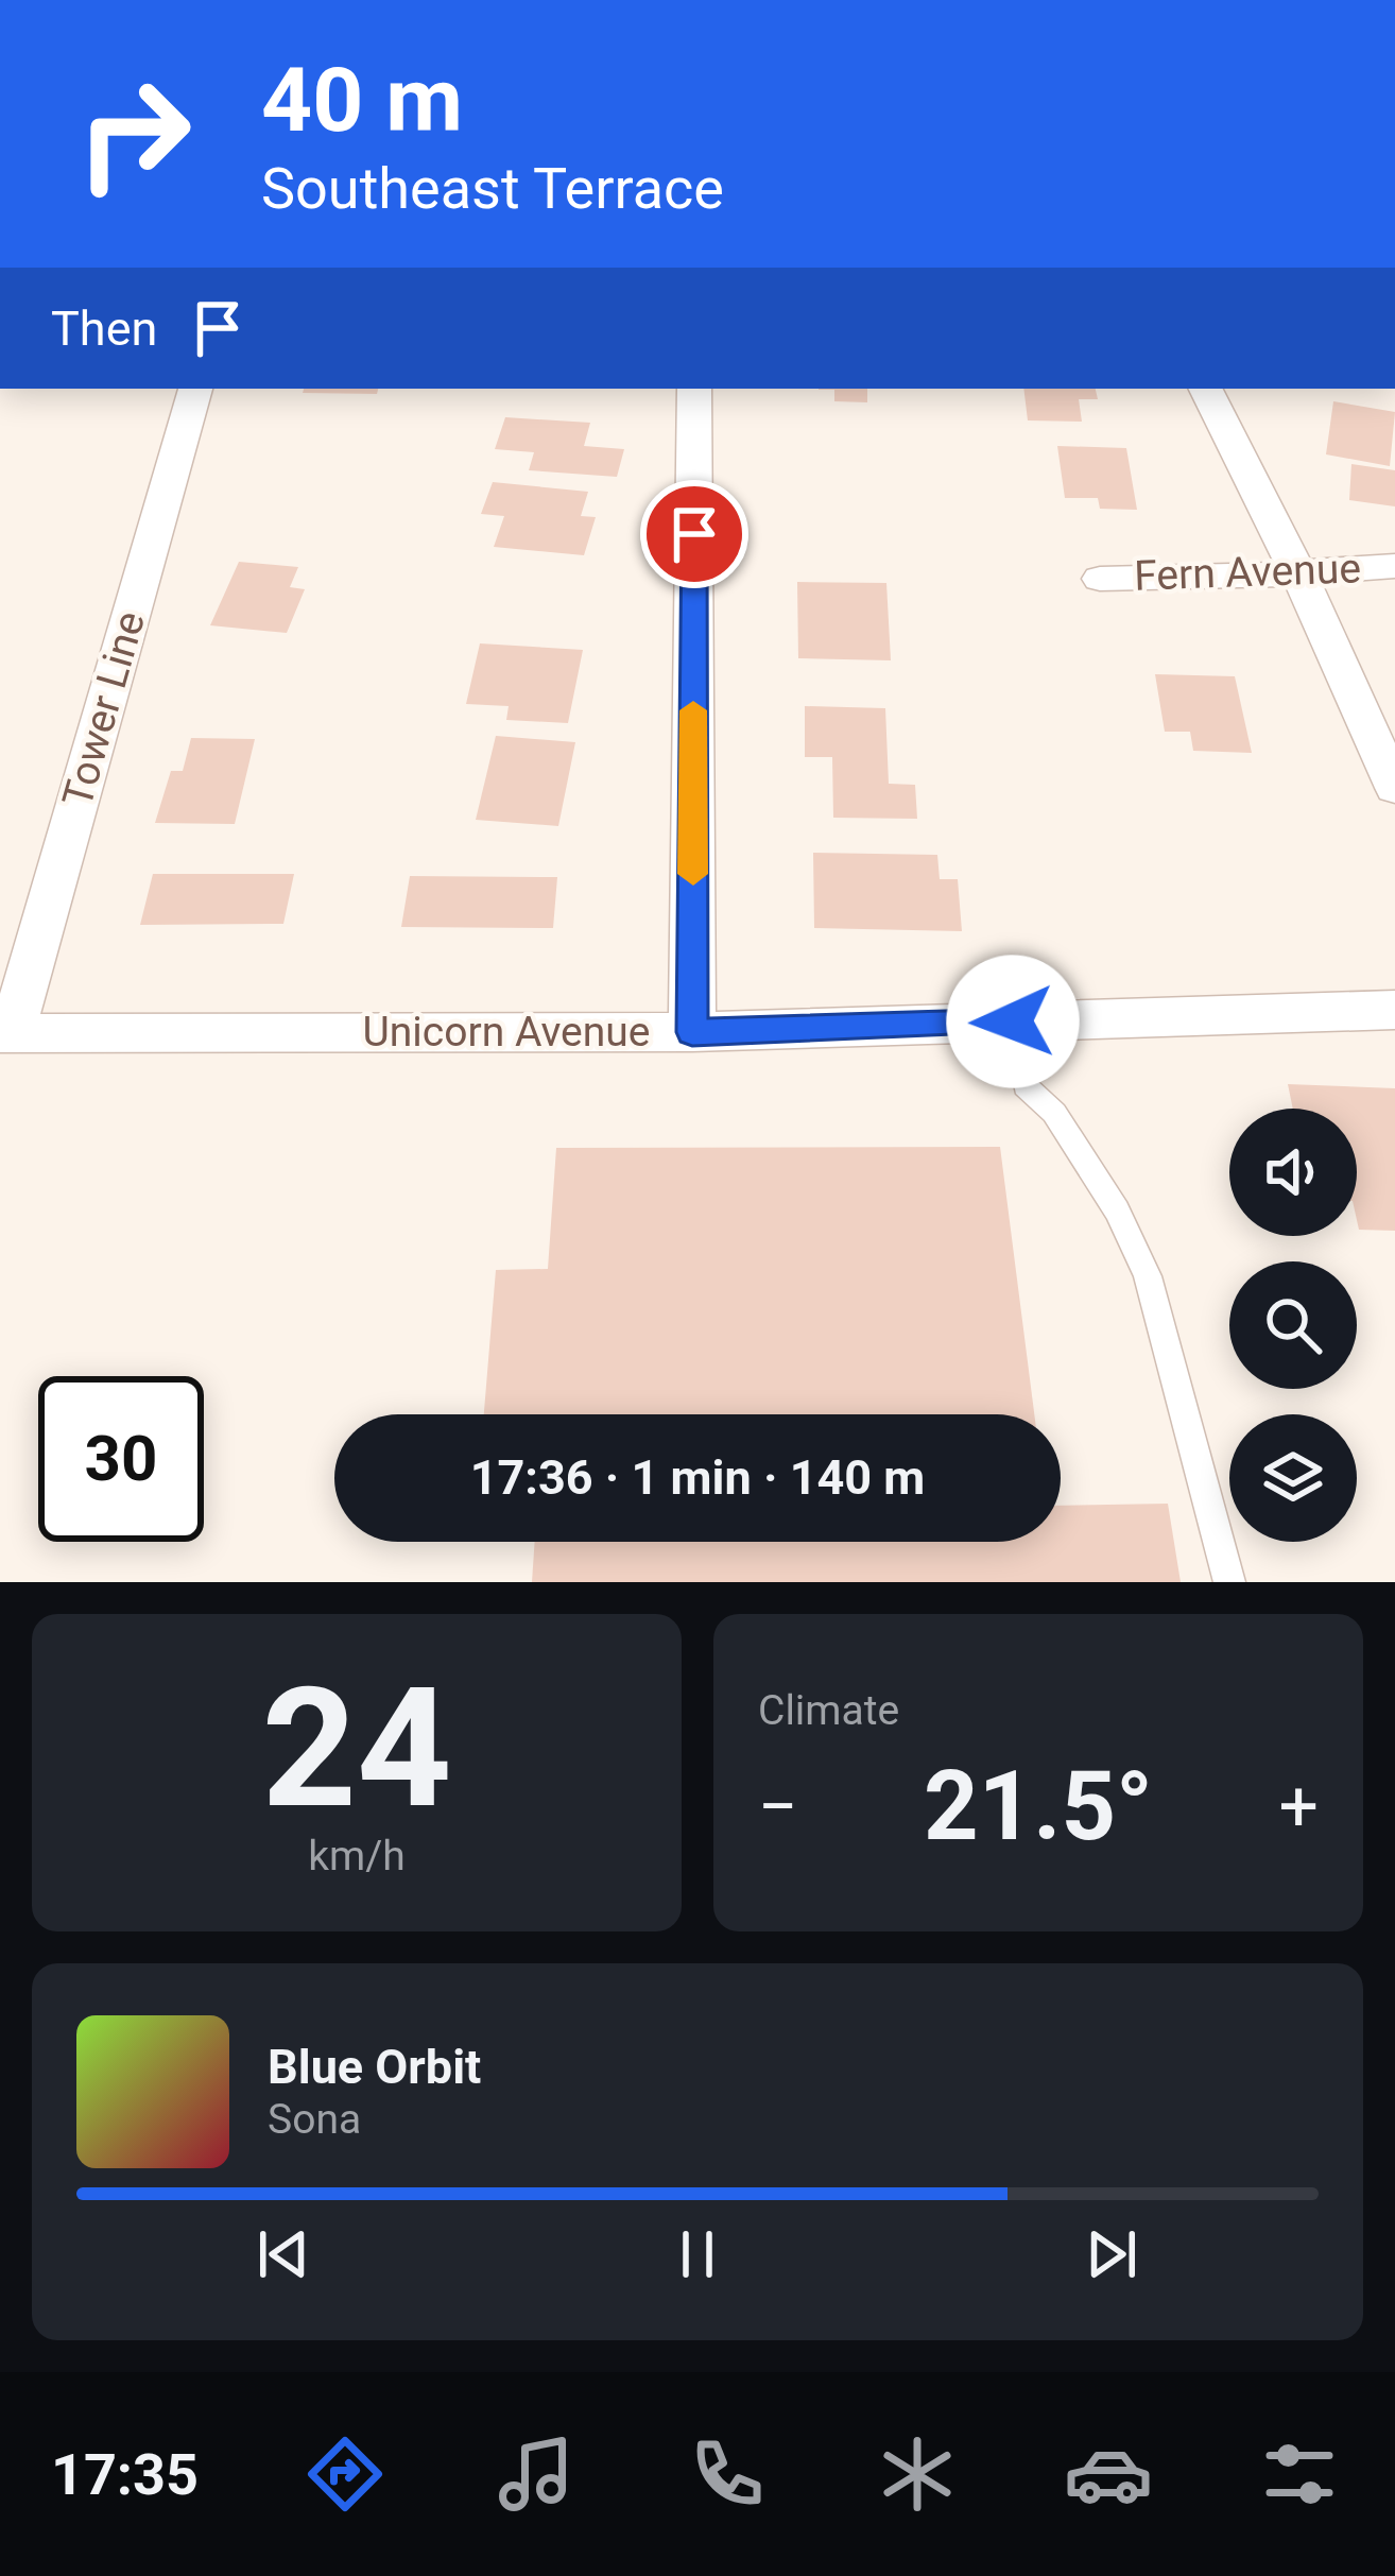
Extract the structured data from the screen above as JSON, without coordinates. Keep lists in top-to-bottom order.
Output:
{
  "streets": {
    "street": ["Fern Avenue", "Tower Line", "Unicorn Avenue"]
  },
  "crossings": [
    ["Tower Line", "Unicorn Avenue"]
  ],
  "page": {
    "turn": ["40 m", "Southeast Terrace"],
    "then": "Then",
    "limit": "30",
    "trip": "17:36 · 1 min · 140 m",
    "tile": [
      ["24", "km/h"],
      "Climate"
    ],
    "heat": ["−", "21.5°", "+"],
    "song": ["Blue Orbit", "Sona"],
    "tabs": "17:35"
  }
}
